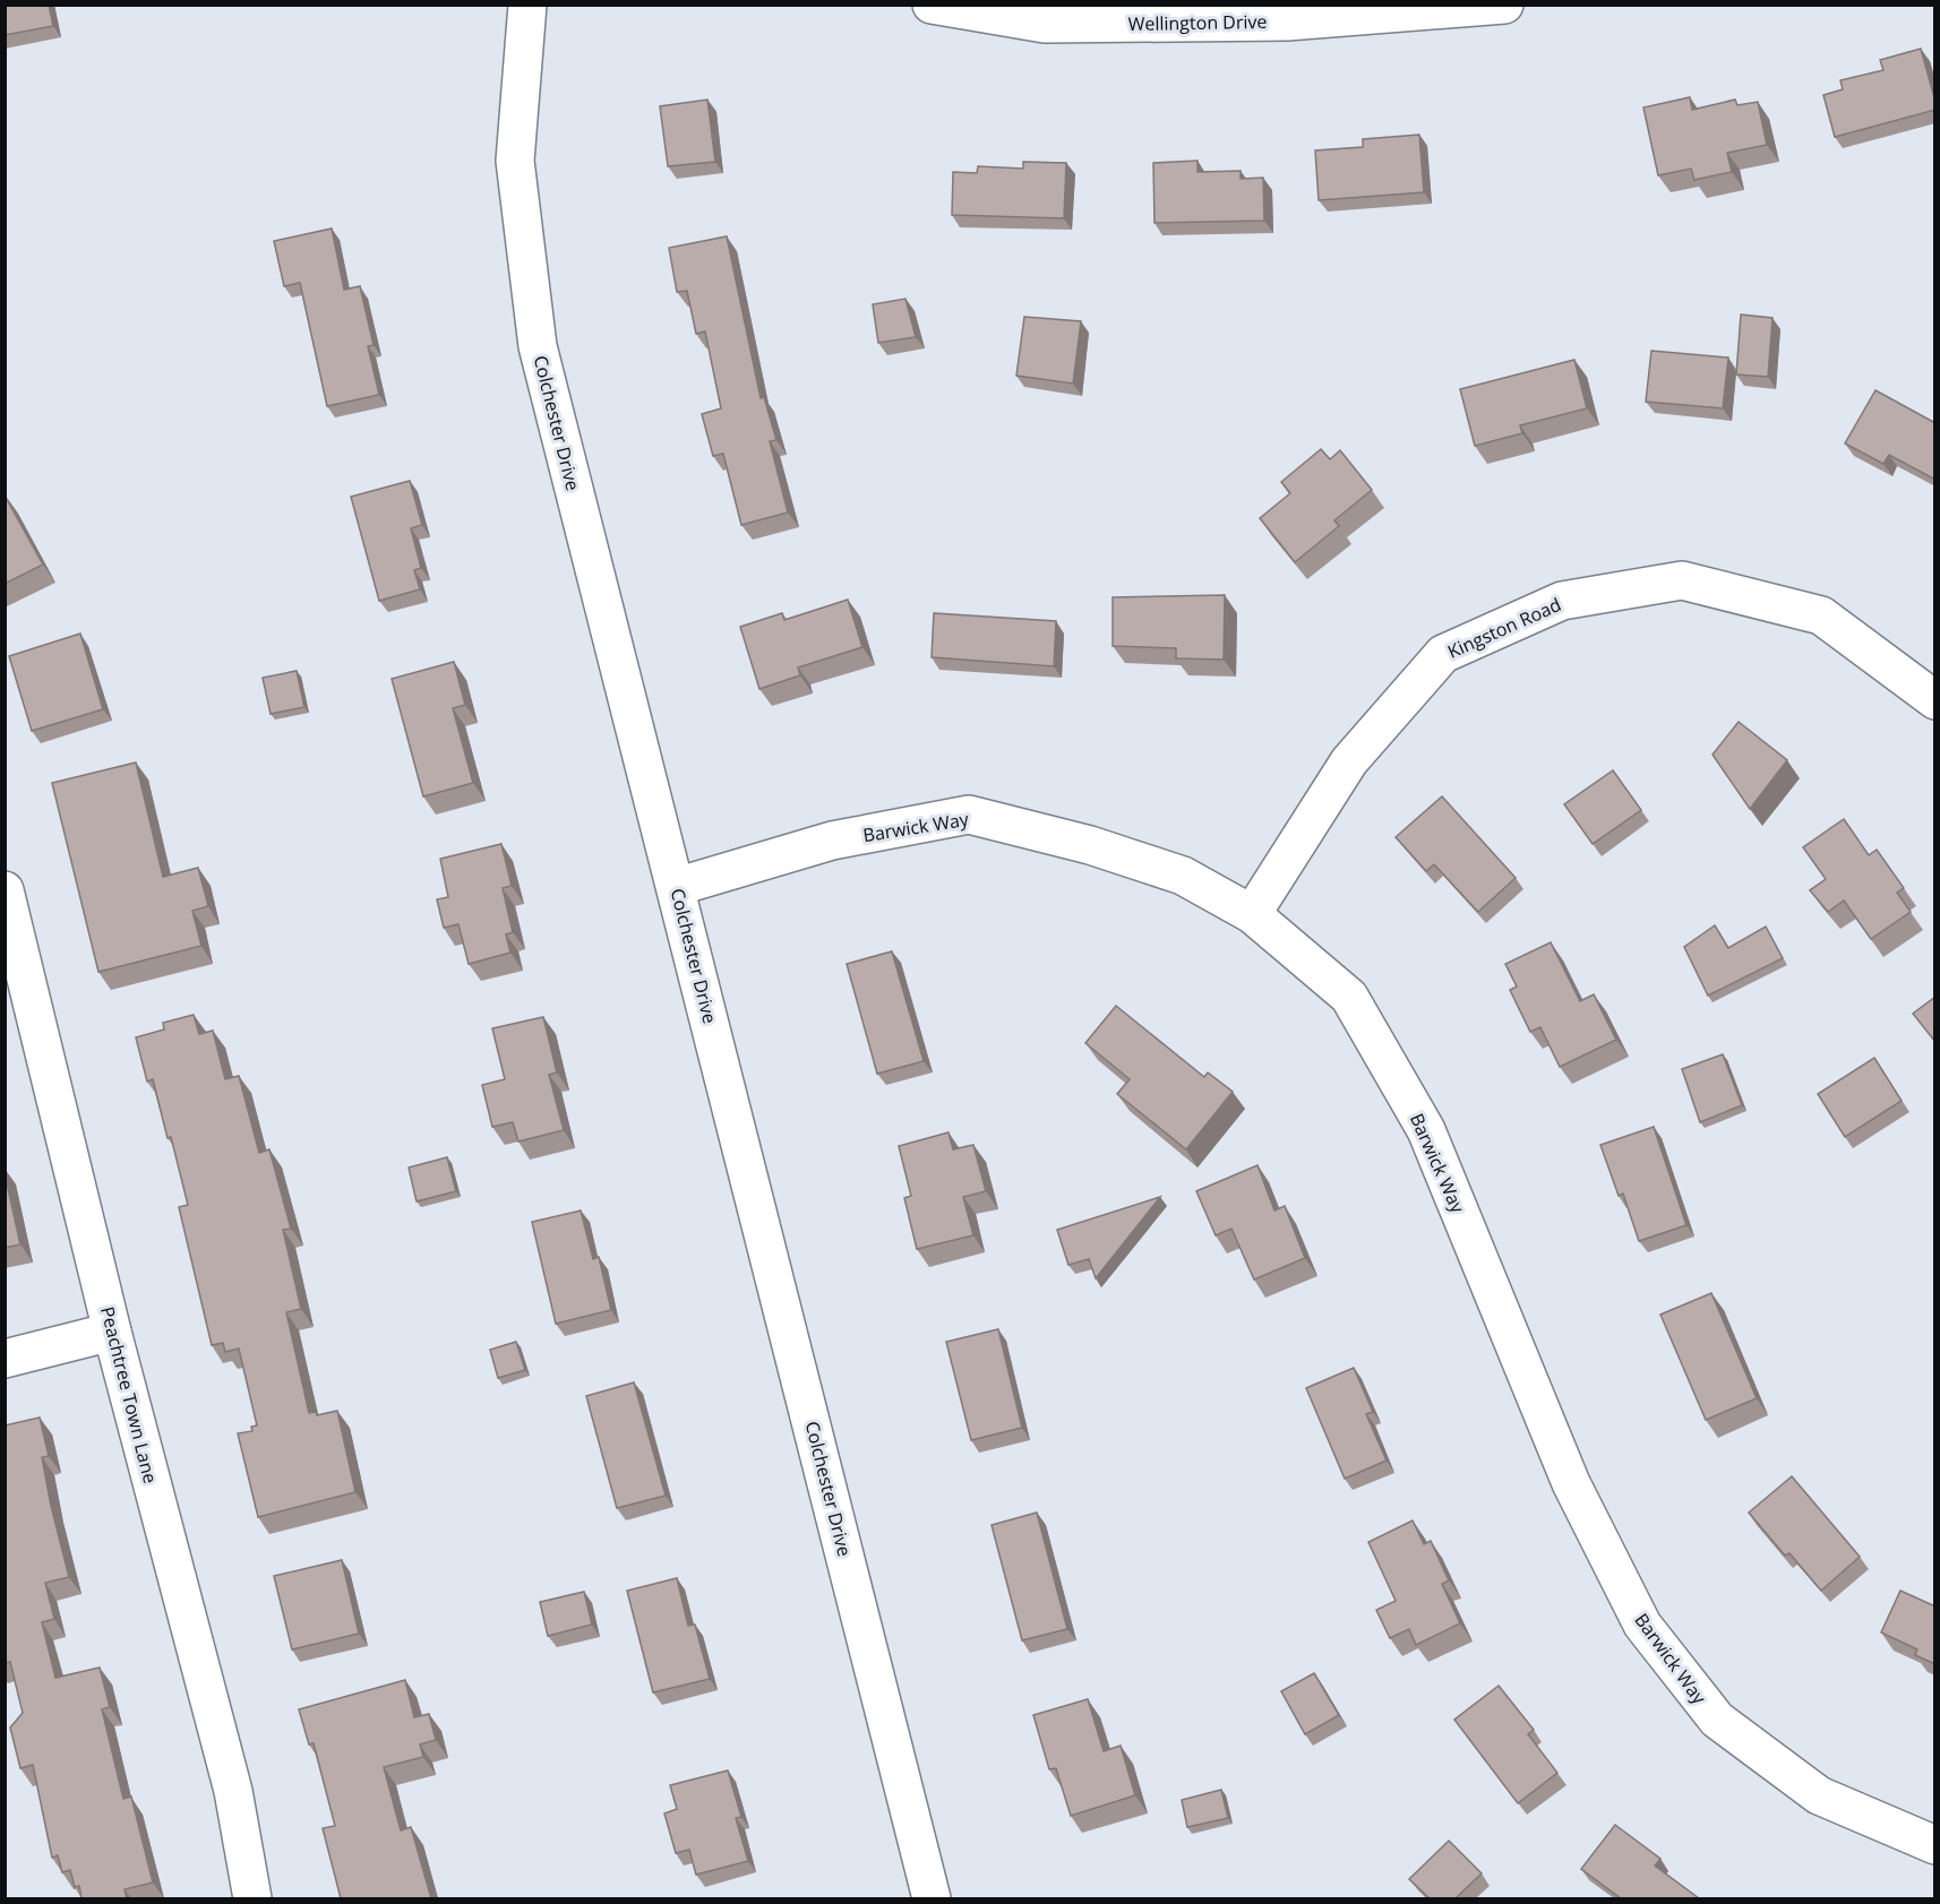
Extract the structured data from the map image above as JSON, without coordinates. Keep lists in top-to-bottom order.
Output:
{
  "streets": {
    "street": [
      "Wellington Drive",
      "Colchester Drive",
      "Kingston Road",
      "Barwick Way",
      "Peachtree Town Lane"
    ]
  },
  "crossings": [
    ["Colchester Drive", "Barwick Way"],
    ["Kingston Road", "Barwick Way"]
  ]
}
